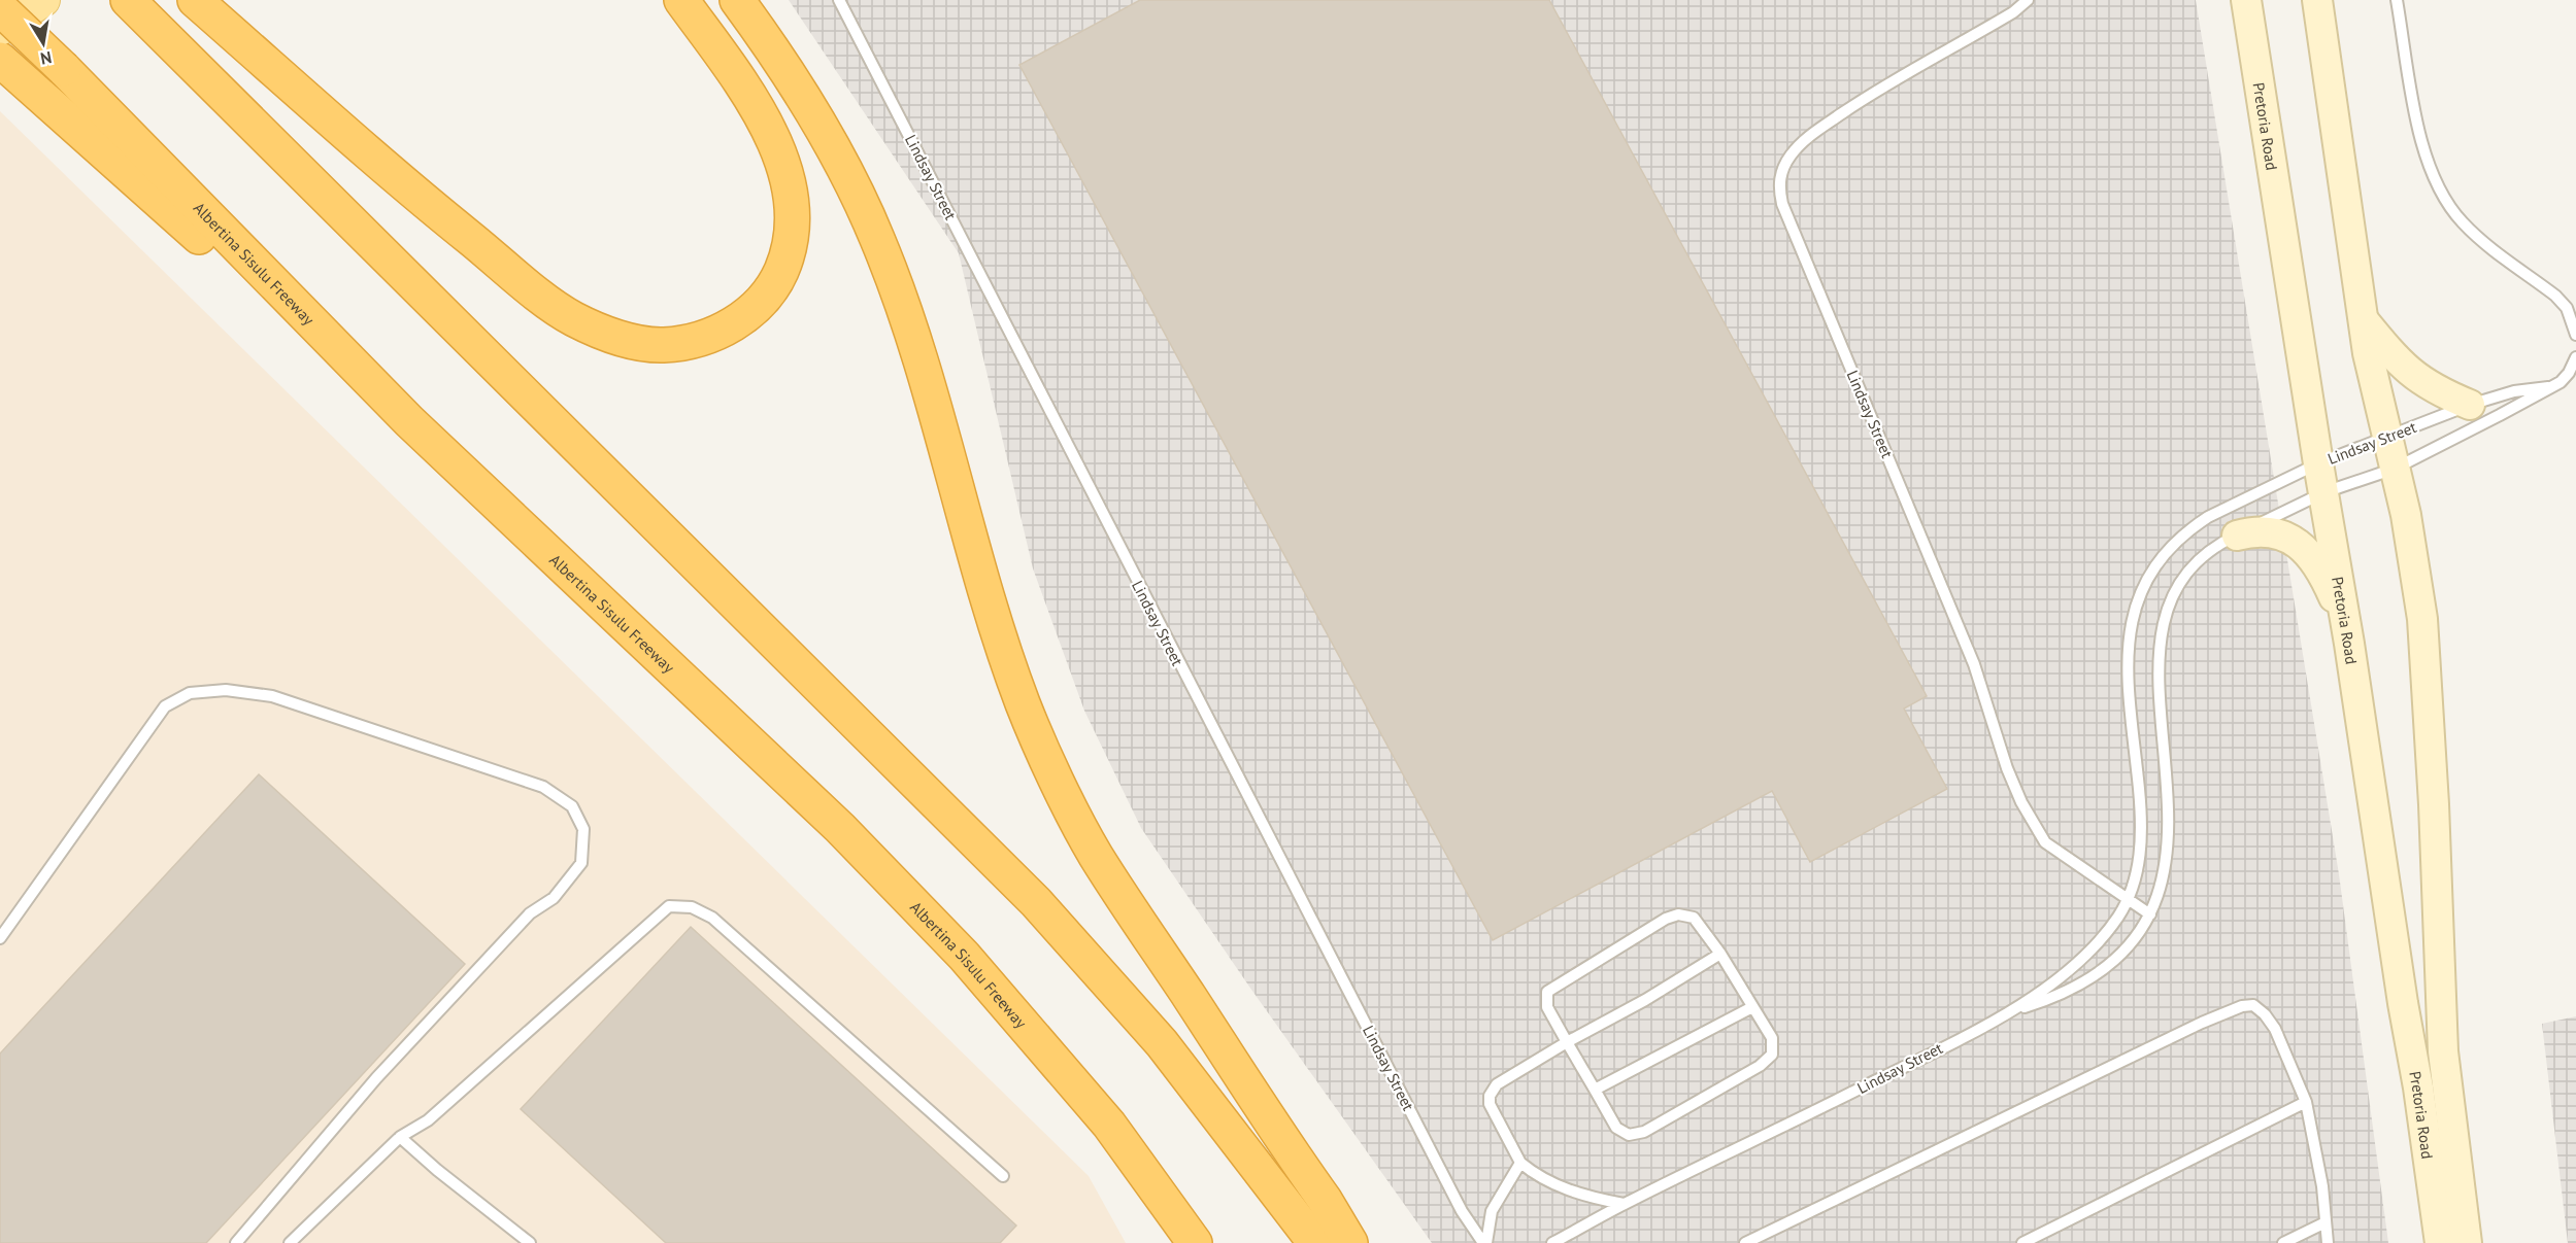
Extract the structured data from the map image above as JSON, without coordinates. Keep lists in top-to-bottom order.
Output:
{
  "streets": {
    "highway": ["Albertina Sisulu Freeway"],
    "main road": ["Pretoria Road"],
    "lane": ["Lindsay Street"]
  },
  "crossings": [
    ["Pretoria Road", "Lindsay Street"]
  ],
  "north": "bottom"
}
